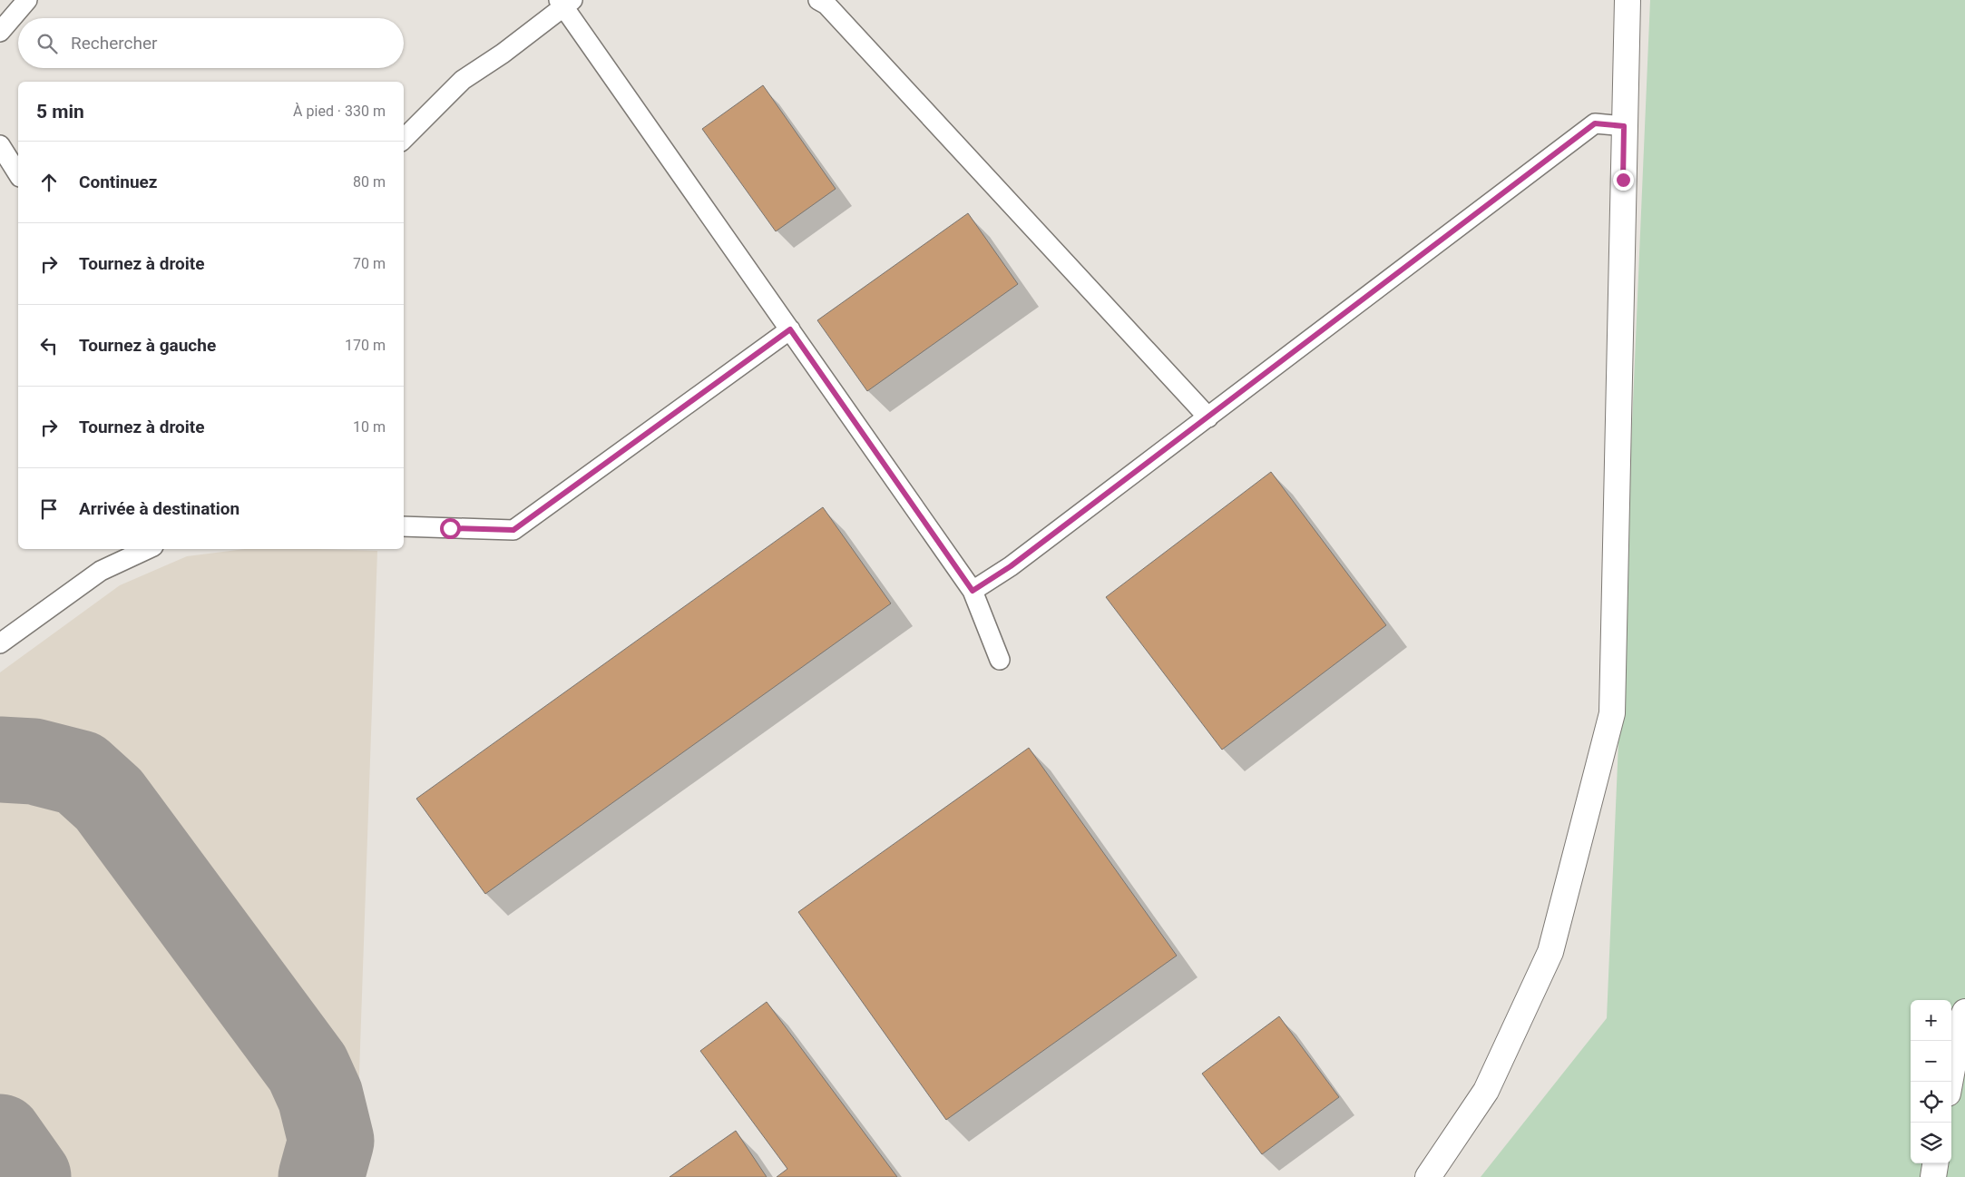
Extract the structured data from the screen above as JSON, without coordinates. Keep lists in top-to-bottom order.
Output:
{
  "page": {
    "search": "Rechercher",
    "heading": ["5 min", "À pied · 330 m"],
    "list": [
      ["Continuez", "80 m"],
      ["Tournez à droite", "70 m"],
      ["Tournez à gauche", "170 m"],
      ["Tournez à droite", "10 m"],
      "Arrivée à destination"
    ],
    "map_buttons": ["+", "−"]
  }
}
